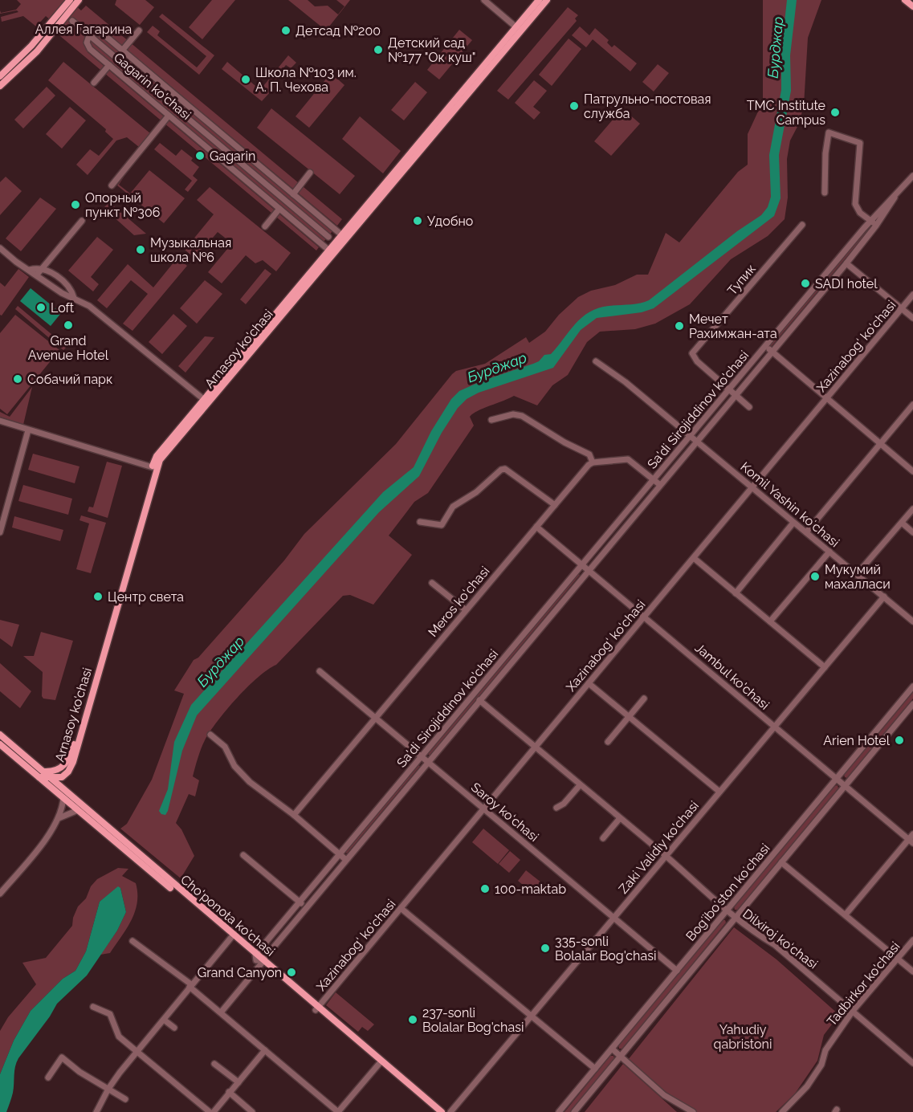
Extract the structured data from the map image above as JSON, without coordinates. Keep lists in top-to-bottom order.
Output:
{
  "streets": {
    "main road": ["Arnasoy ko'chasi", "Cho'ponota ko'chasi"],
    "street": [
      "Gagarin ko'chasi",
      "Тупик",
      "Xazinabog‘ ko‘chasi",
      "Sa'di Sirojiddinov ko'chasi",
      "Komil Yashin koʻchasi",
      "Meros ko‘chasi",
      "Jambul ko'chasi",
      "Saroy ko‘chasi",
      "Zaki Validiy ko'chasi",
      "Bogʻiboʻston koʻchasi",
      "Dilxiroj ko‘chasi",
      "Tadbirkor ko'chasi"
    ]
  },
  "crossings": [
    ["Gagarin ko'chasi", "Arnasoy ko'chasi"],
    ["Тупик", "Sa'di Sirojiddinov ko'chasi"],
    ["Xazinabog‘ ko‘chasi", "Komil Yashin koʻchasi"],
    ["Xazinabog‘ ko‘chasi", "Jambul ko'chasi"],
    ["Xazinabog‘ ko‘chasi", "Saroy ko‘chasi"],
    ["Xazinabog‘ ko‘chasi", "Cho'ponota ko'chasi"],
    ["Xazinabog‘ ko‘chasi", "Dilxiroj ko‘chasi"],
    ["Arnasoy ko'chasi", "Cho'ponota ko'chasi"],
    ["Sa'di Sirojiddinov ko'chasi", "Komil Yashin koʻchasi"],
    ["Sa'di Sirojiddinov ko'chasi", "Jambul ko'chasi"],
    ["Sa'di Sirojiddinov ko'chasi", "Saroy ko‘chasi"],
    ["Sa'di Sirojiddinov ko'chasi", "Cho'ponota ko'chasi"],
    ["Sa'di Sirojiddinov ko'chasi", "Dilxiroj ko‘chasi"],
    ["Komil Yashin koʻchasi", "Zaki Validiy ko'chasi"],
    ["Meros ko‘chasi", "Jambul ko'chasi"],
    ["Meros ko‘chasi", "Saroy ko‘chasi"],
    ["Jambul ko'chasi", "Zaki Validiy ko'chasi"],
    ["Jambul ko'chasi", "Bogʻiboʻston koʻchasi"],
    ["Saroy ko‘chasi", "Zaki Validiy ko'chasi"],
    ["Saroy ko‘chasi", "Bogʻiboʻston koʻchasi"],
    ["Zaki Validiy ko'chasi", "Dilxiroj ko‘chasi"],
    ["Bogʻiboʻston koʻchasi", "Dilxiroj ko‘chasi"],
    ["Dilxiroj ko‘chasi", "Tadbirkor ko'chasi"]
  ],
  "water": ["Бурджар"],
  "parks": ["Аллея Гагарина", "Yahudiy qabristoni"],
  "places": [
    "Детсад №200",
    "Детский сад №177 \"Ок куш\"",
    "Школа №103 им. А. П. Чехова",
    "Патрульно-постовая служба",
    "TMC Institute Campus",
    "Gagarin",
    "Опорный пункт №306",
    "Удобно",
    "Mузыкальная школа №6",
    "SADI hotel",
    "Loft",
    "Grand Avenue Hotel",
    "Мечет Рахимжан-ата",
    "Собачий парк",
    "Мукумий махалласи",
    "Центр света",
    "Arien Hotel",
    "100-maktab",
    "335-sonli Bolalar Bog'chasi",
    "Grand Canyon",
    "237-sonli Bolalar Bog'chasi"
  ]
}
